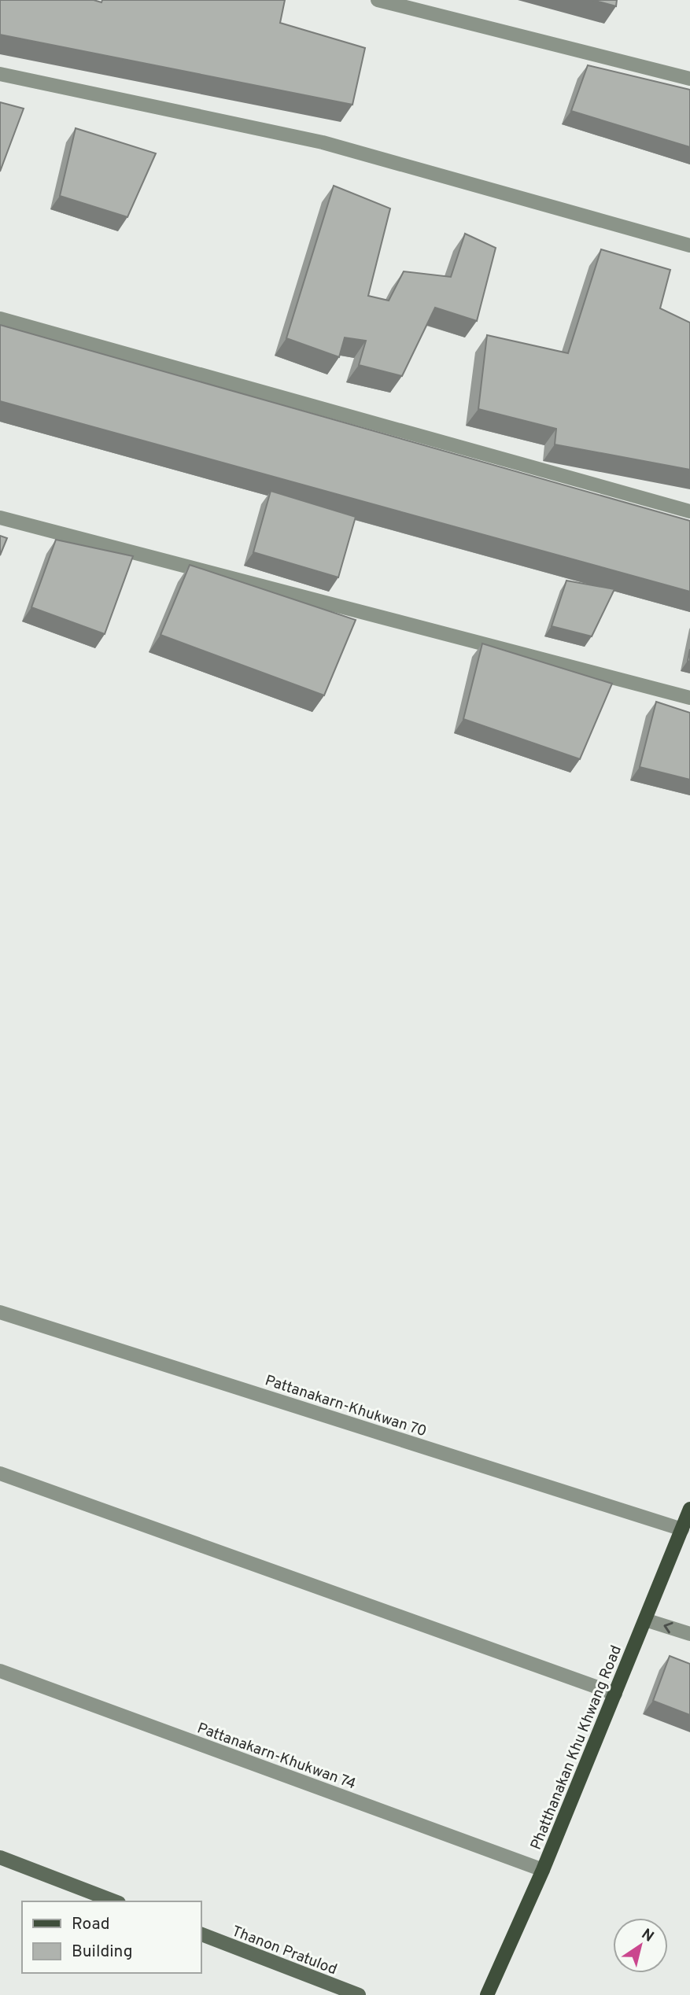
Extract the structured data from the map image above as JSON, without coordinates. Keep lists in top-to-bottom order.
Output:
{
  "streets": {
    "main road": ["Phatthanakan Khu Khwang Road"],
    "street": ["Pattanakarn-Khukwan 70", "Pattanakarn-Khukwan 74", "Thanon Pratulod"]
  },
  "crossings": [
    ["Pattanakarn-Khukwan 70", "Phatthanakan Khu Khwang Road"],
    ["Phatthanakan Khu Khwang Road", "Pattanakarn-Khukwan 74"]
  ],
  "legend": ["Road", "Building"],
  "north": "top right"
}
